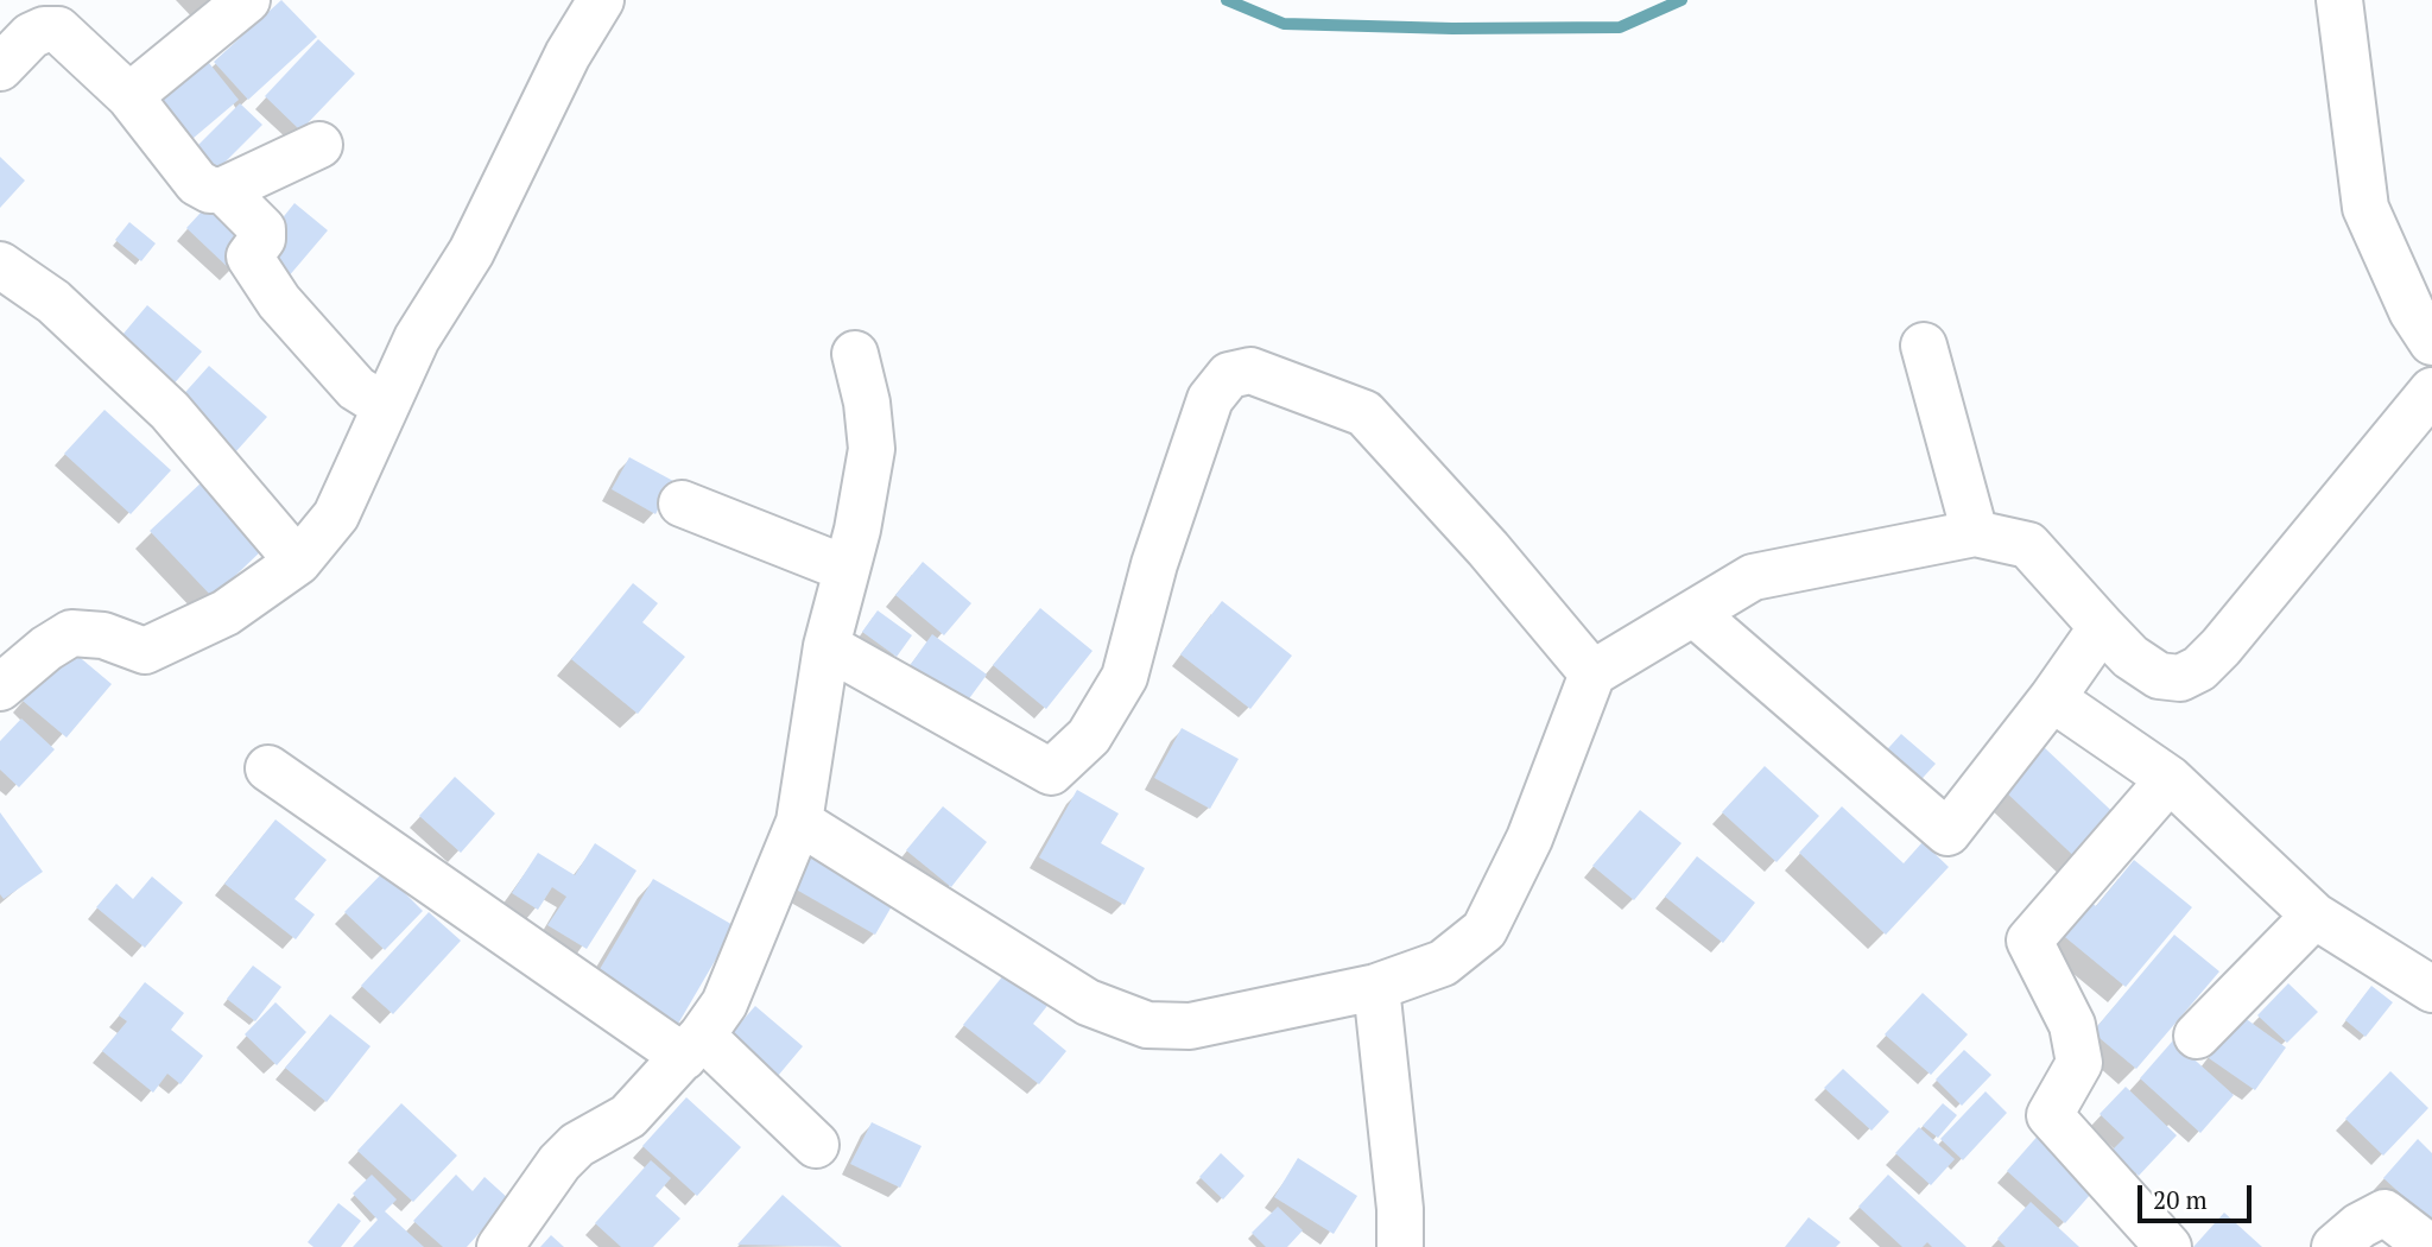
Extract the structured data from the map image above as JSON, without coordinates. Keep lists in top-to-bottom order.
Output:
{
  "scale_bar": "20 m"
}
